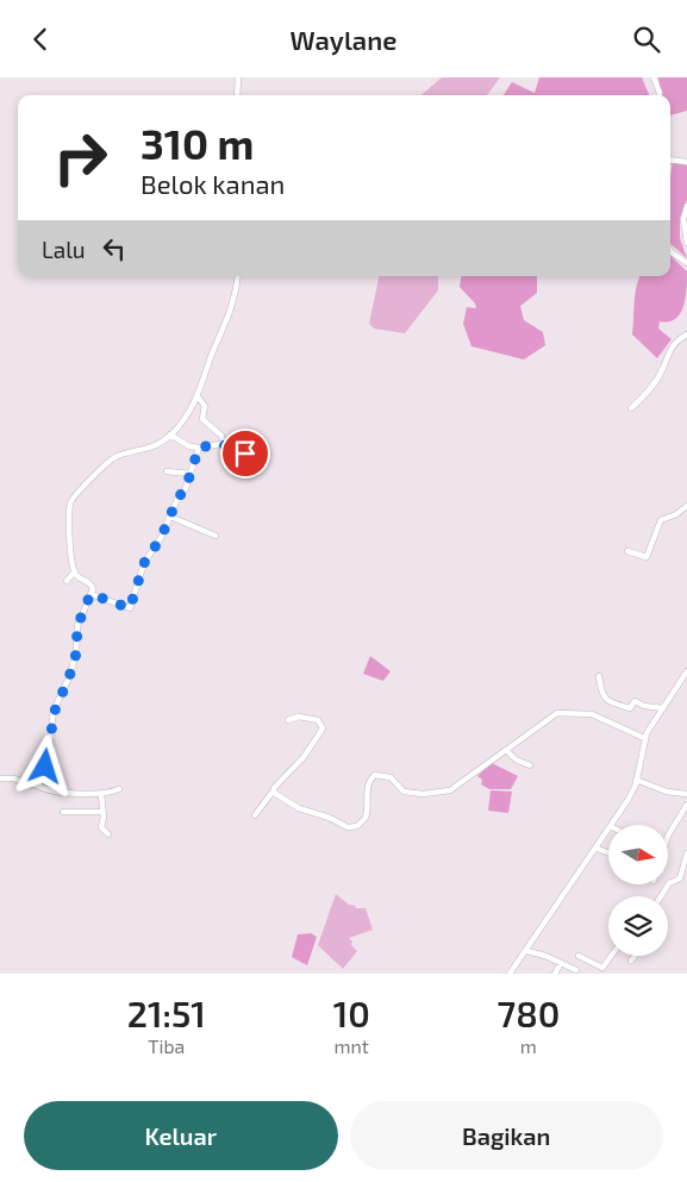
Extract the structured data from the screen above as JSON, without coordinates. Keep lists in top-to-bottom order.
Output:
{
  "north": "right",
  "page": {
    "header": "Waylane",
    "turn": ["310 m", "Belok kanan"],
    "then": "Lalu",
    "eta": [
      "21:51",
      "Tiba",
      "10",
      "mnt",
      "780",
      "m"
    ],
    "buttons": ["Keluar", "Bagikan"]
  }
}
